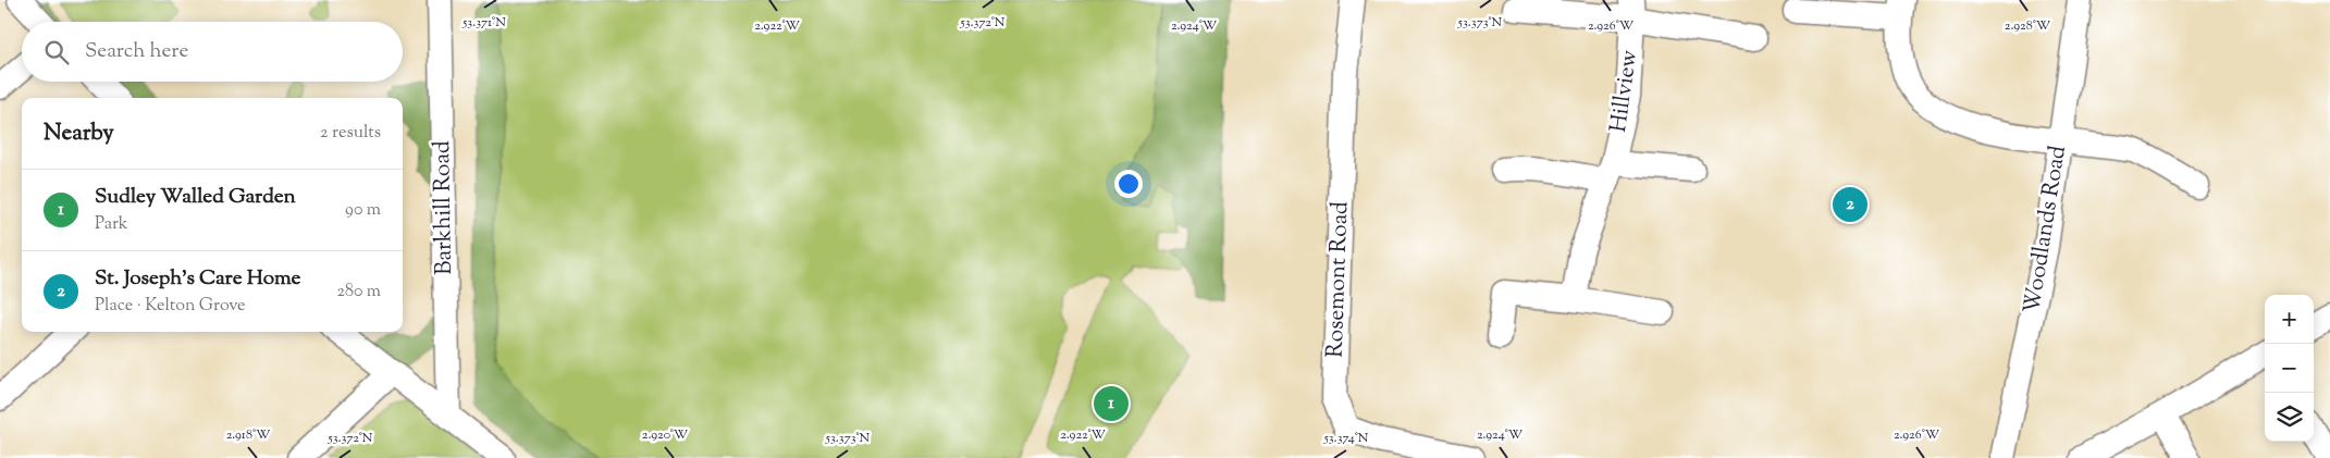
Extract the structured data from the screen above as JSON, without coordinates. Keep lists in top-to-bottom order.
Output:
{
  "streets": {
    "street": [
      "Hillview",
      "Barkhill Road",
      "Woodlands Road",
      "Rosemont Road"
    ]
  },
  "page": {
    "search": "Search here",
    "heading": ["Nearby", "2 results"],
    "list": [
      {
        "mark": "1",
        "name": "Sudley Walled Garden",
        "note": "Park",
        "value": "90 m"
      },
      {
        "mark": "2",
        "name": "St. Joseph’s Care Home",
        "note": "Place · Kelton Grove",
        "value": "280 m"
      }
    ],
    "pins": ["2", "1"],
    "map_buttons": ["+", "−"]
  },
  "coordinates": [
    "53.371°N",
    "53.372°N",
    "53.373°N",
    "2.922°W",
    "2.924°W",
    "2.926°W",
    "2.928°W",
    "2.918°W",
    "2.920°W",
    "53.374°N"
  ]
}
